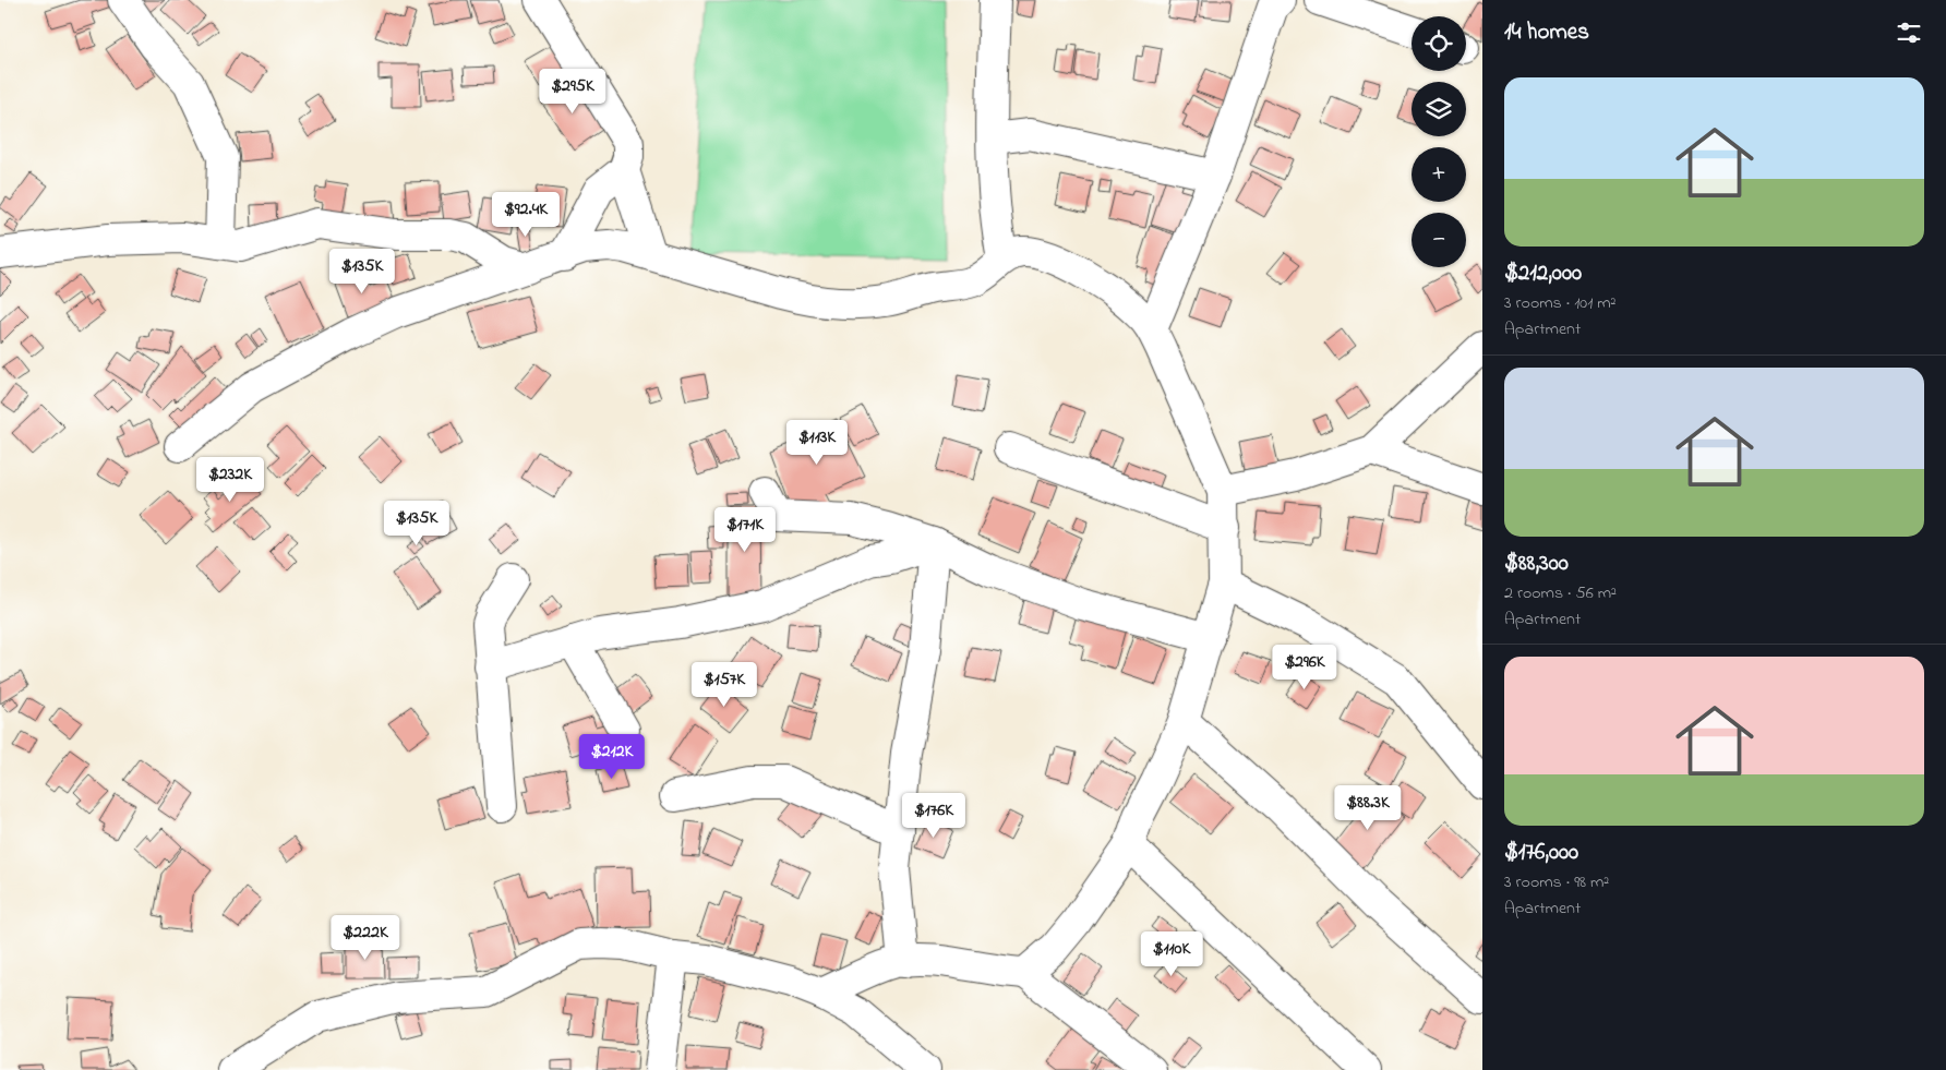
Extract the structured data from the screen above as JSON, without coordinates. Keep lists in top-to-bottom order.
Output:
{
  "page": {
    "heading": "14 homes",
    "map_buttons": ["+", "−"],
    "list": [
      {
        "name": "$212,000",
        "note": "3 rooms · 101 m² · Apartment"
      },
      {
        "name": "$88,300",
        "note": "2 rooms · 56 m² · Apartment"
      },
      {
        "name": "$176,000",
        "note": "3 rooms · 98 m² · Apartment"
      }
    ],
    "price": [
      "$295K",
      "$92.4K",
      "$135K",
      "$113K",
      "$232K",
      "$135K",
      "$171K",
      "$296K",
      "$157K",
      "$212K",
      "$88.3K",
      "$176K",
      "$222K",
      "$110K"
    ]
  }
}
